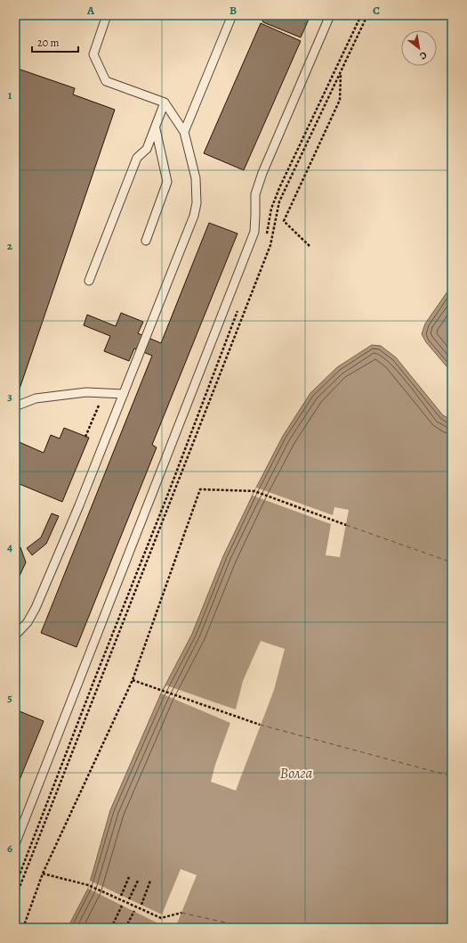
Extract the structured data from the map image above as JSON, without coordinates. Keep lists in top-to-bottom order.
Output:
{
  "water": ["Волга"],
  "scale_bar": "20 m",
  "north": "bottom right",
  "grid": {
    "columns": ["A", "B", "C"],
    "rows": [
      "1",
      "2",
      "3",
      "4",
      "5",
      "6"
    ]
  }
}
